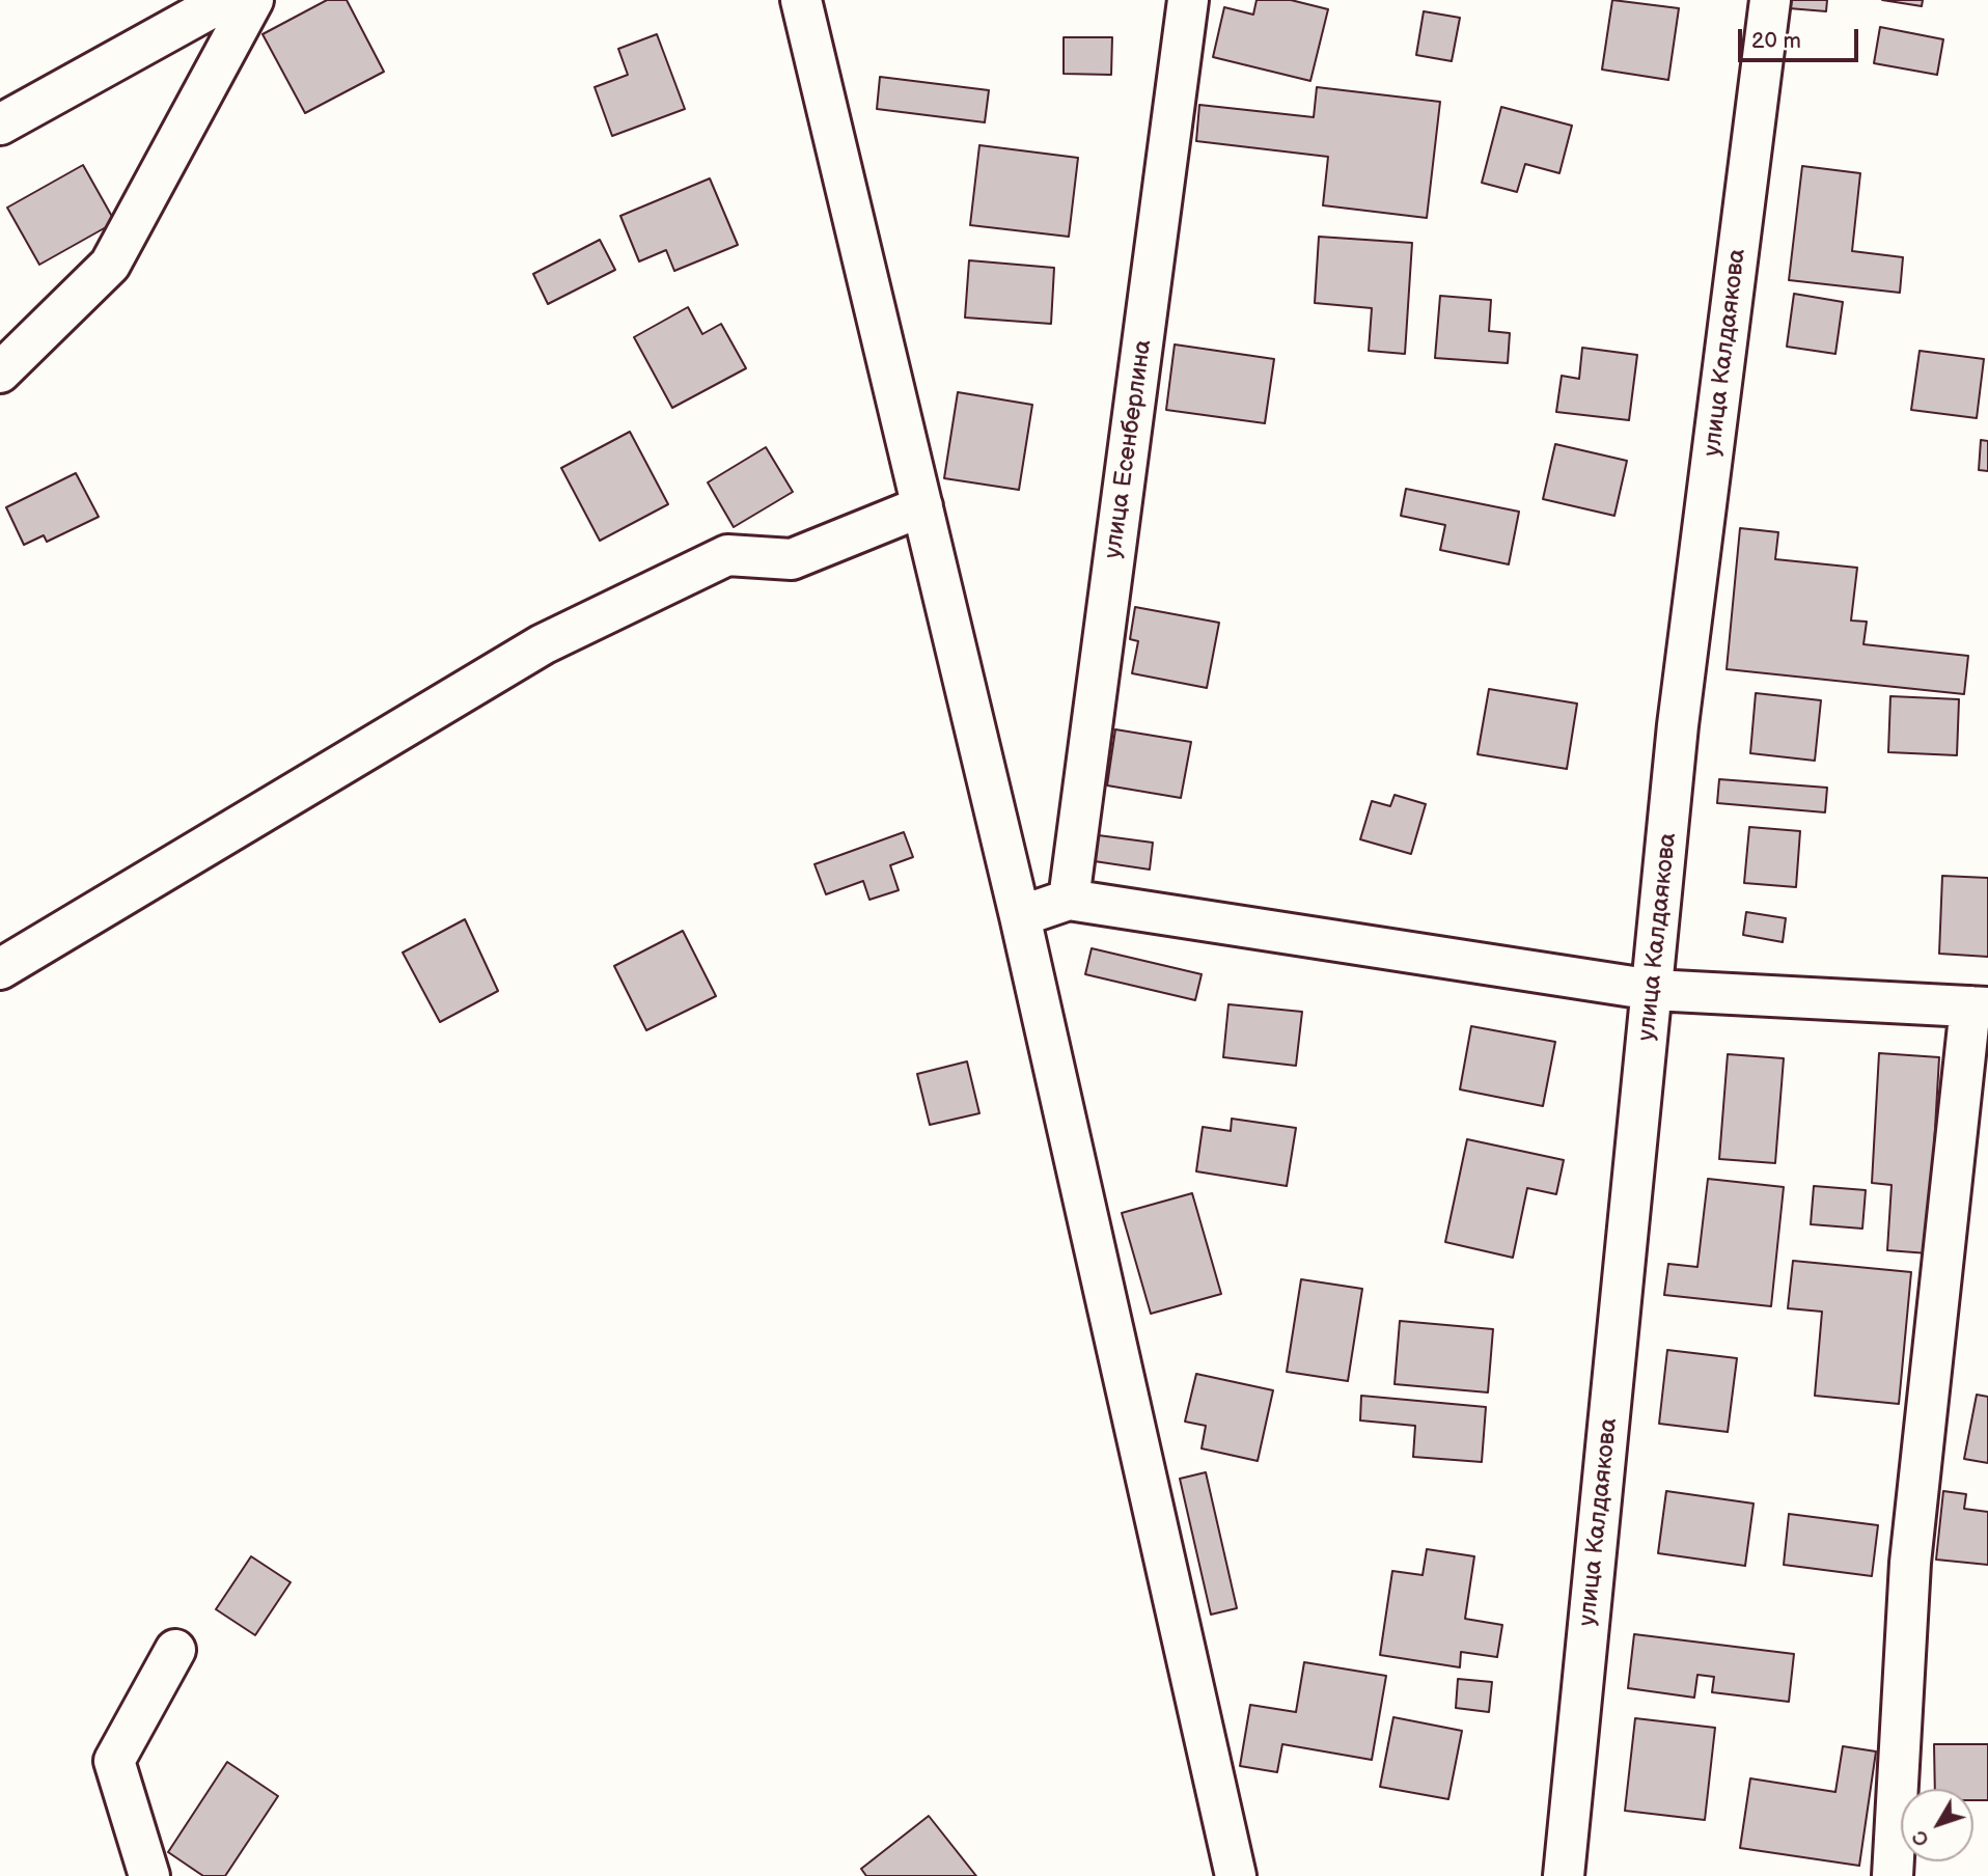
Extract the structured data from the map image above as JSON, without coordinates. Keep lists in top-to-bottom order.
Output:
{
  "streets": {
    "street": ["улица Калдаякова", "улица Есенберлина"]
  },
  "scale_bar": "20 m",
  "north": "bottom left"
}
